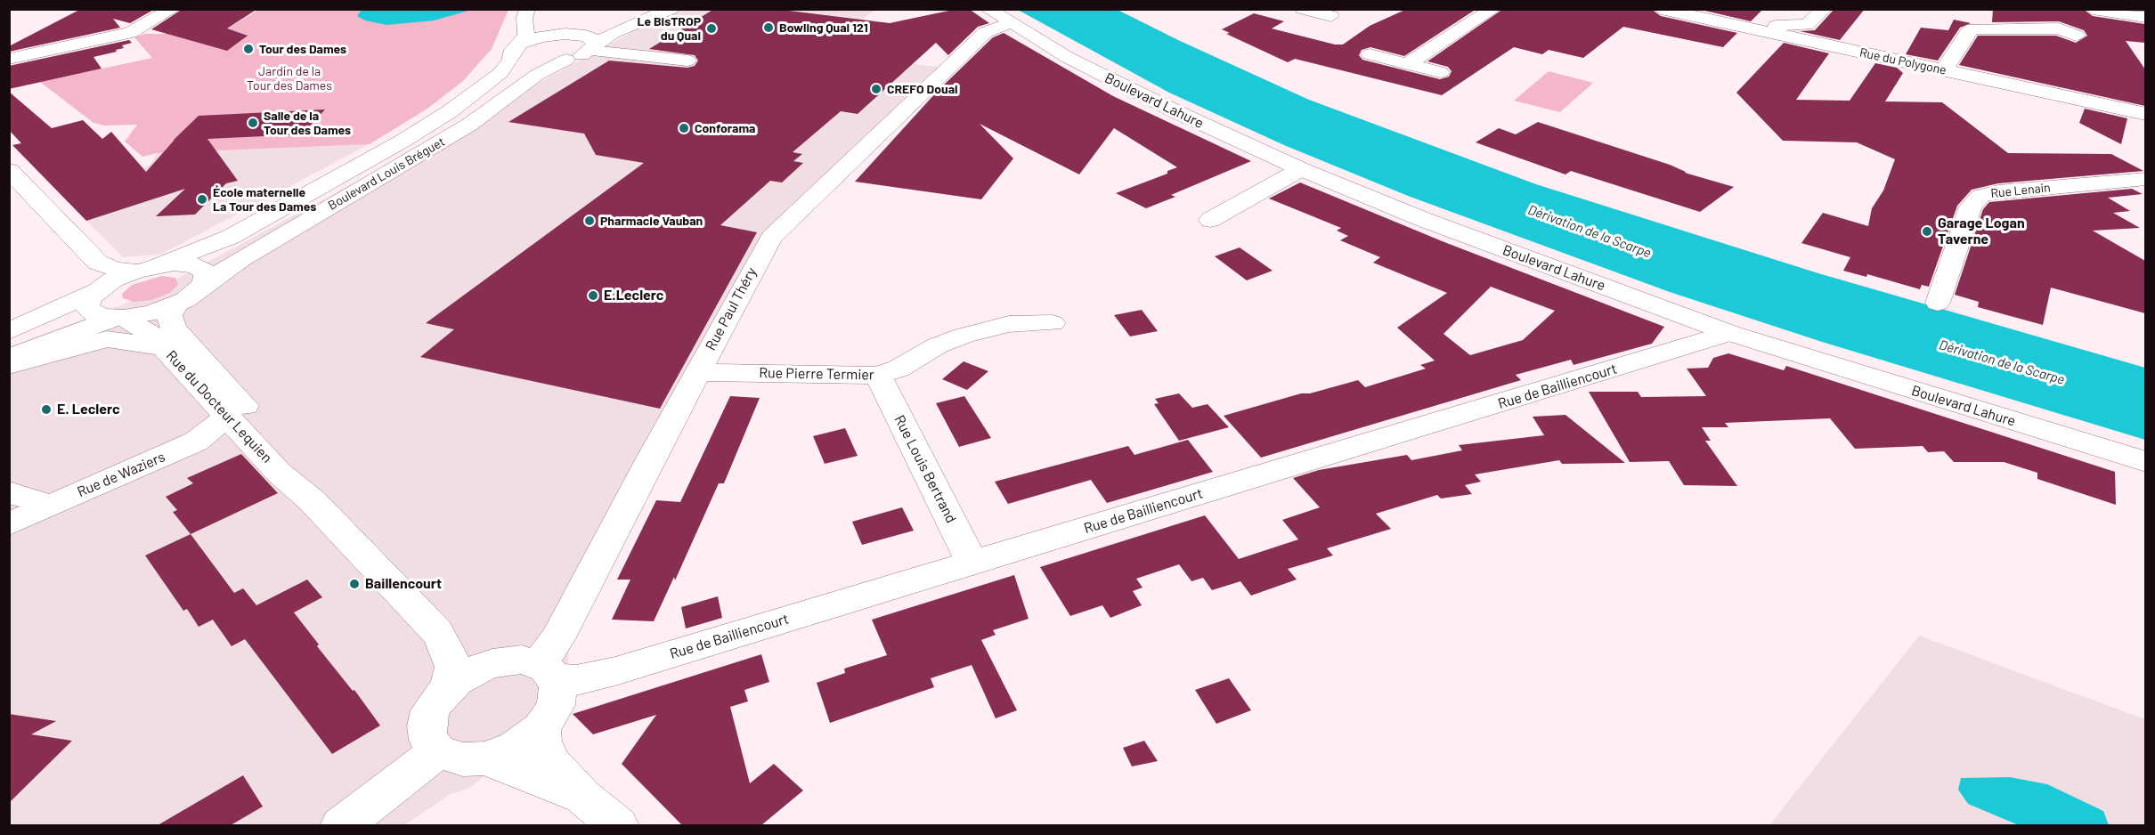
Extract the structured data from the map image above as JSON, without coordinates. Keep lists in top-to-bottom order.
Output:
{
  "streets": {
    "street": [
      "Rue du Polygone",
      "Boulevard Lahure",
      "Boulevard Louis Bréguet",
      "Rue Lenain",
      "Rue Paul Théry",
      "Rue Pierre Termier",
      "Rue de Bailliencourt",
      "Rue du Docteur Lequien",
      "Rue Louis Bertrand",
      "Rue de Waziers"
    ]
  },
  "crossings": [
    ["Boulevard Lahure", "Rue Paul Théry"],
    ["Boulevard Lahure", "Rue de Bailliencourt"],
    ["Boulevard Louis Bréguet", "Rue du Docteur Lequien"],
    ["Rue Paul Théry", "Rue Pierre Termier"],
    ["Rue Paul Théry", "Rue de Bailliencourt"],
    ["Rue Paul Théry", "Rue du Docteur Lequien"],
    ["Rue Pierre Termier", "Rue Louis Bertrand"],
    ["Rue de Bailliencourt", "Rue du Docteur Lequien"],
    ["Rue de Bailliencourt", "Rue Louis Bertrand"],
    ["Rue du Docteur Lequien", "Rue de Waziers"]
  ],
  "water": ["Dérivation de la Scarpe"],
  "parks": ["Jardin de la Tour des Dames"],
  "places": [
    "Bowling Quai 121",
    "Le BisTROP du Quai",
    "Tour des Dames",
    "CREFO Douai",
    "Salle de la Tour des Dames",
    "Conforama",
    "École maternelle La Tour des Dames",
    "Pharmacie Vauban",
    "Garage Logan Taverne",
    "E.Leclerc",
    "E. Leclerc",
    "Baillencourt"
  ]
}
